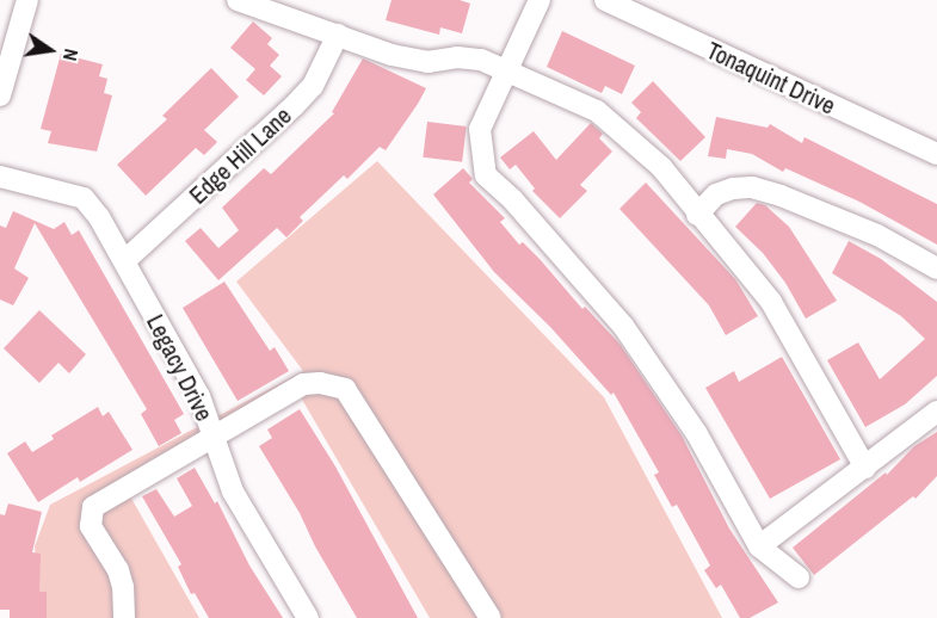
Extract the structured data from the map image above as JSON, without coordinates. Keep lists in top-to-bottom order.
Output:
{
  "streets": {
    "street": ["Tonaquint Drive", "Edge Hill Lane", "Legacy Drive"]
  },
  "crossings": [
    ["Edge Hill Lane", "Legacy Drive"]
  ],
  "north": "right"
}
